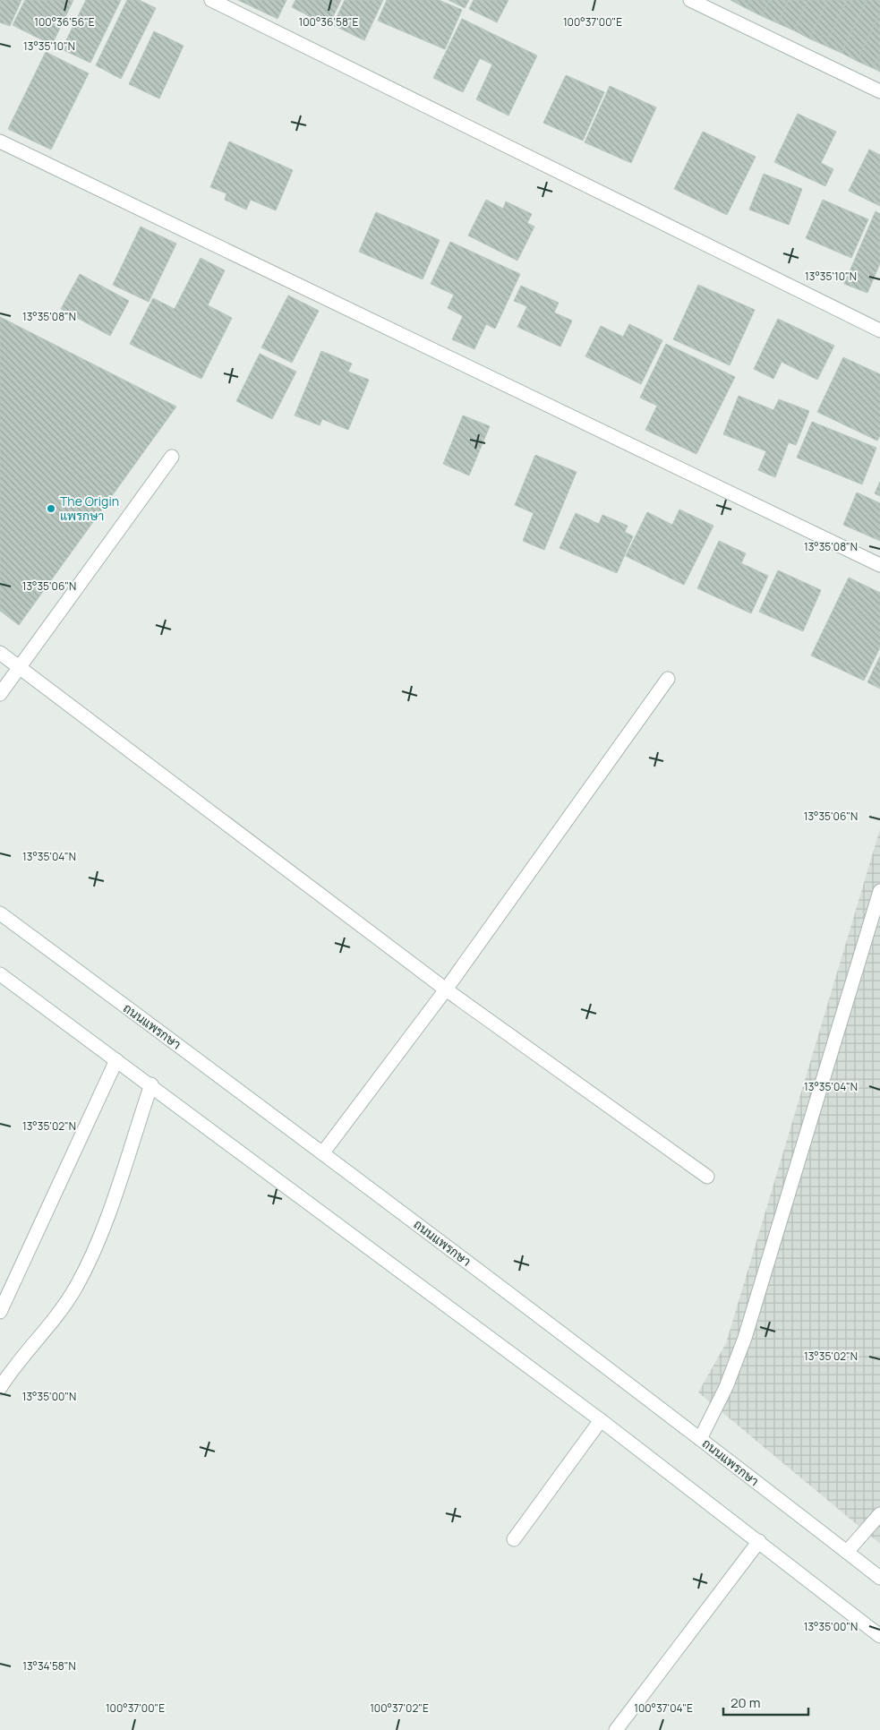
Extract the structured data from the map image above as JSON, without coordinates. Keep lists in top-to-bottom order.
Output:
{
  "streets": {
    "street": ["ถนนแพรกษา"]
  },
  "places": ["The Origin แพรกษา"],
  "scale_bar": "20 m",
  "coordinates": [
    "100°36'56\"E",
    "100°36'58\"E",
    "100°37'00\"E",
    "13°35'10\"N",
    "13°35'08\"N",
    "13°35'06\"N",
    "13°35'04\"N",
    "13°35'02\"N",
    "13°35'00\"N",
    "13°34'58\"N",
    "100°37'02\"E",
    "100°37'04\"E"
  ]
}
